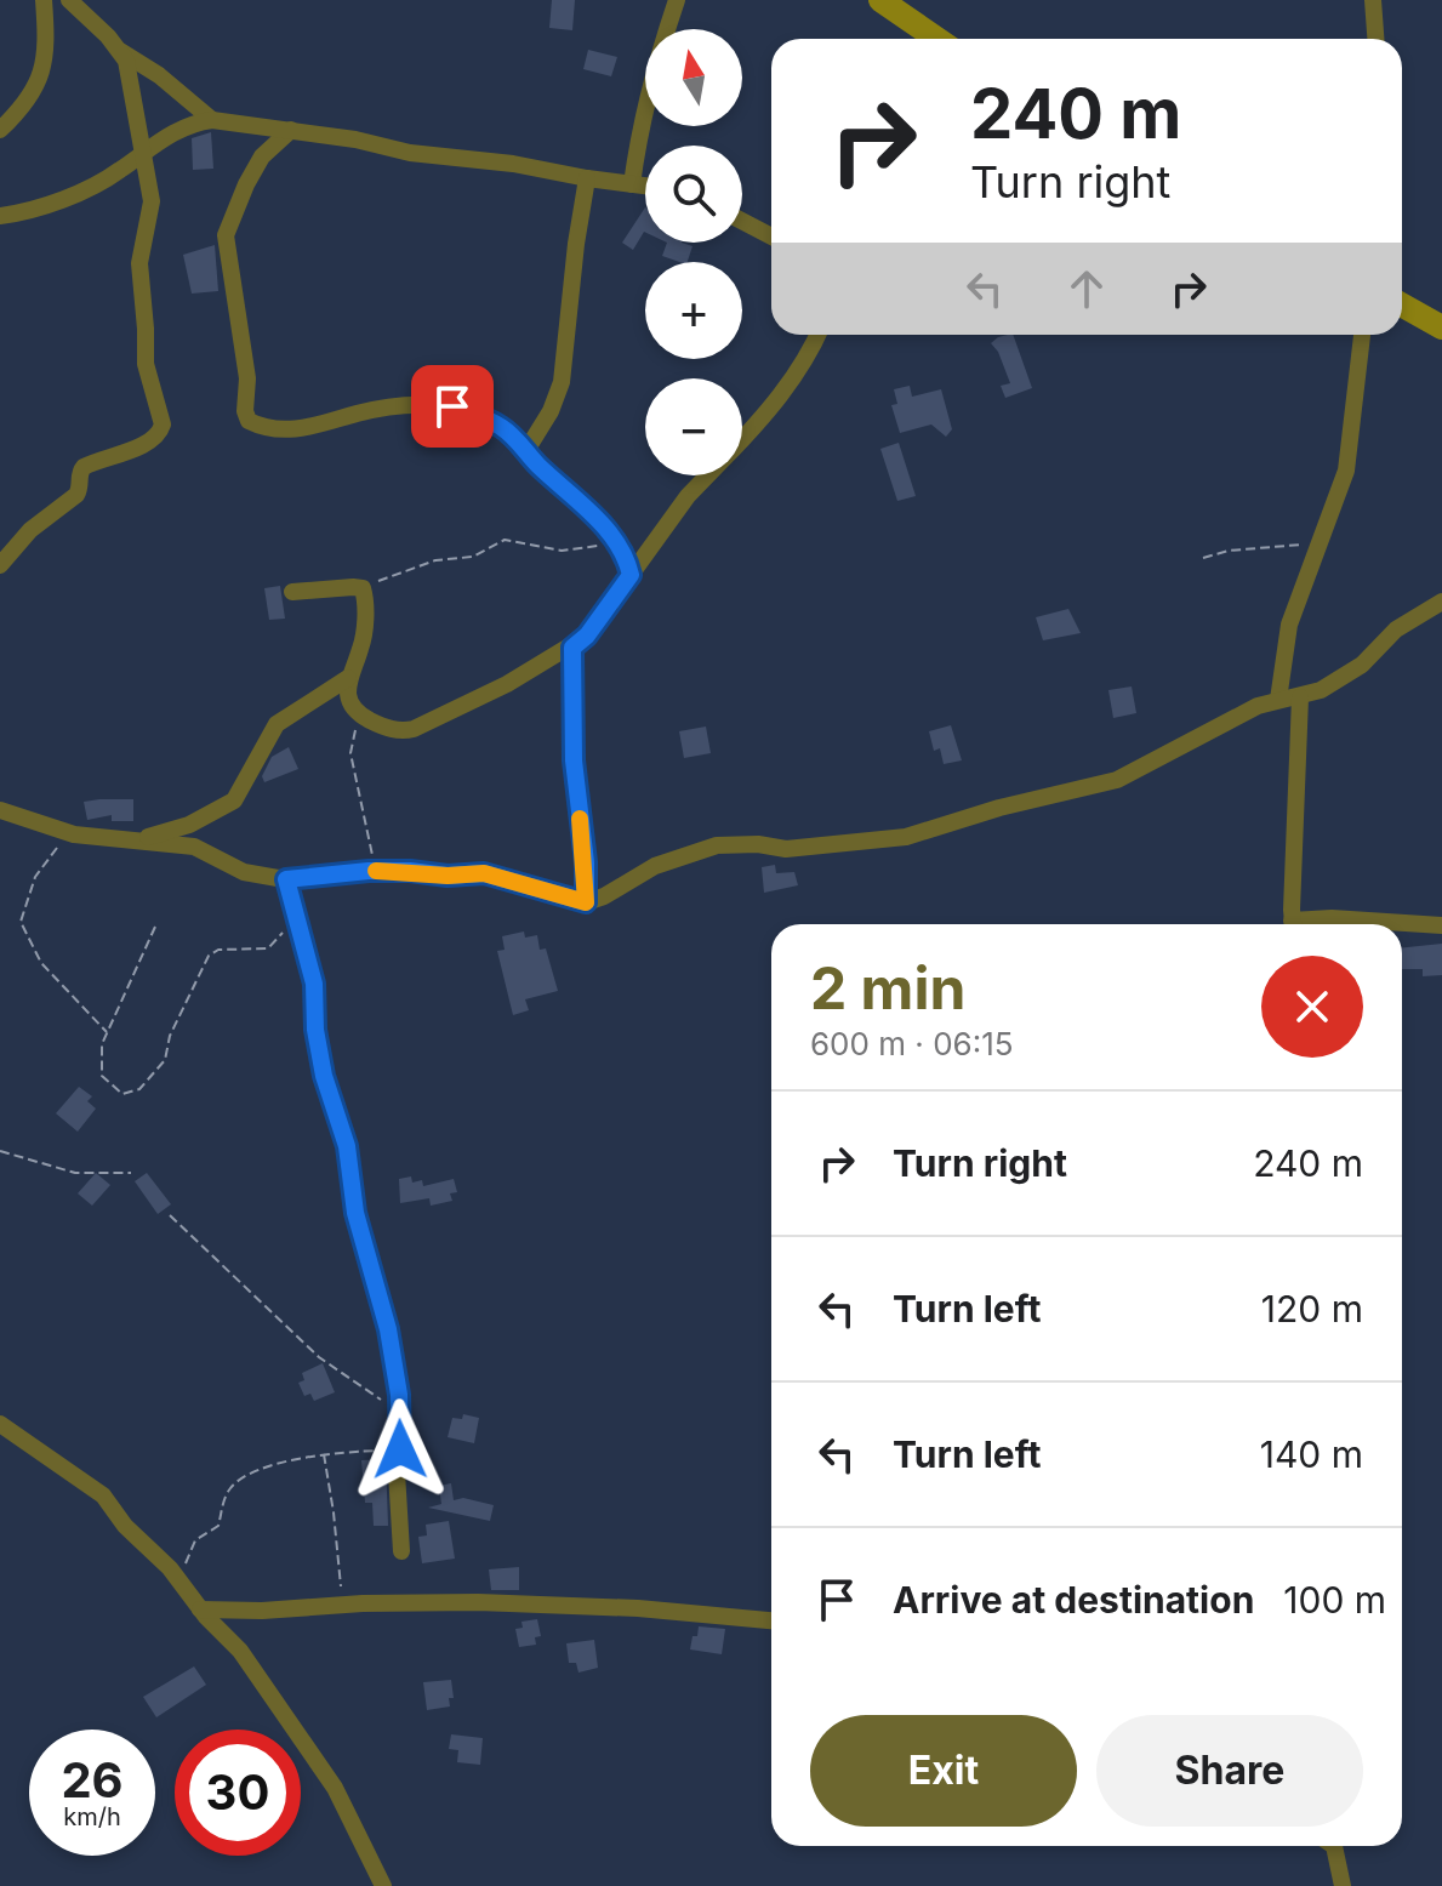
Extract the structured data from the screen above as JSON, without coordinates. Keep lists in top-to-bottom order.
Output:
{
  "north": "top",
  "page": {
    "map_buttons": ["+", "−"],
    "turn": ["240 m", "Turn right"],
    "heading": ["2 min", "600 m · 06:15"],
    "list": [
      {
        "name": "Turn right",
        "value": "240 m"
      },
      {
        "name": "Turn left",
        "value": "120 m"
      },
      {
        "name": "Turn left",
        "value": "140 m"
      },
      {
        "name": "Arrive at destination",
        "value": "100 m"
      }
    ],
    "buttons": ["Exit", "Share"],
    "speed": "26 km/h",
    "limit": "30"
  }
}
